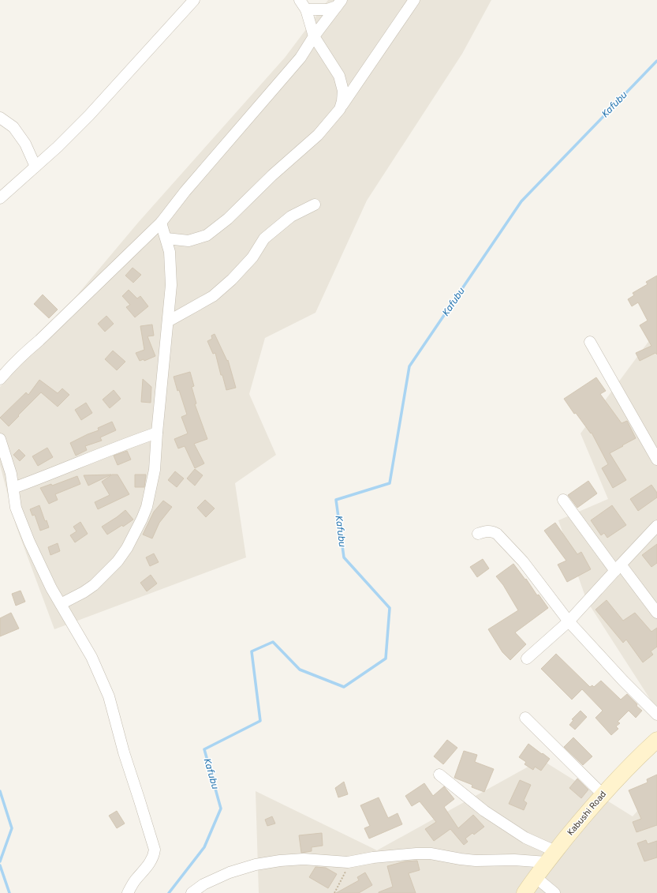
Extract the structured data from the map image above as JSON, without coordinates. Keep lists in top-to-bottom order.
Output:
{
  "streets": {
    "main road": ["Kabushi Road"]
  },
  "water": ["Kafubu"]
}
